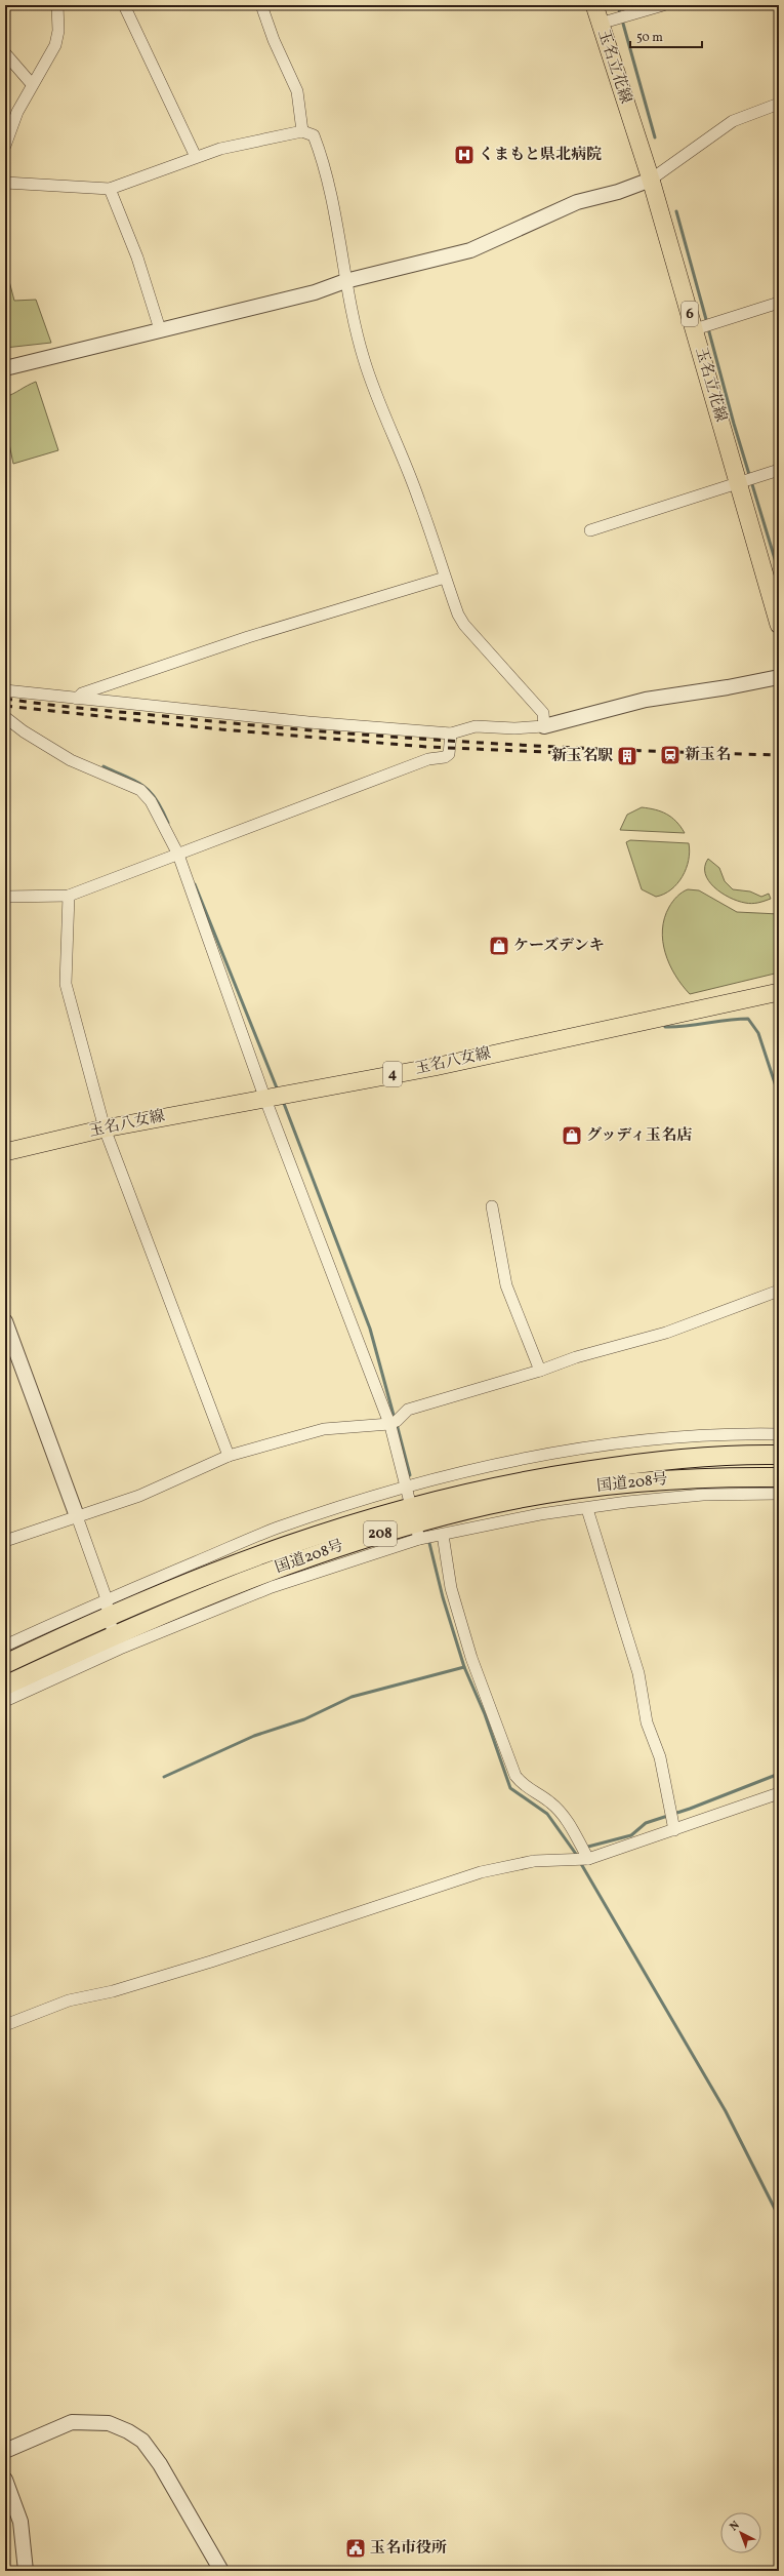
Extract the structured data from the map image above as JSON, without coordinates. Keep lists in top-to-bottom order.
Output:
{
  "streets": {
    "highway": ["国道208号", "208"],
    "main road": [
      "玉名立花線",
      "6",
      "玉名八女線",
      "4"
    ]
  },
  "places": {
    "hospital": ["くまもと県北病院"],
    "station": ["新玉名"],
    "building": ["新玉名駅"],
    "shop": ["ケーズデンキ", "グッディ玉名店"],
    "public building": ["玉名市役所"]
  },
  "scale_bar": "50 m",
  "north": "top left"
}
